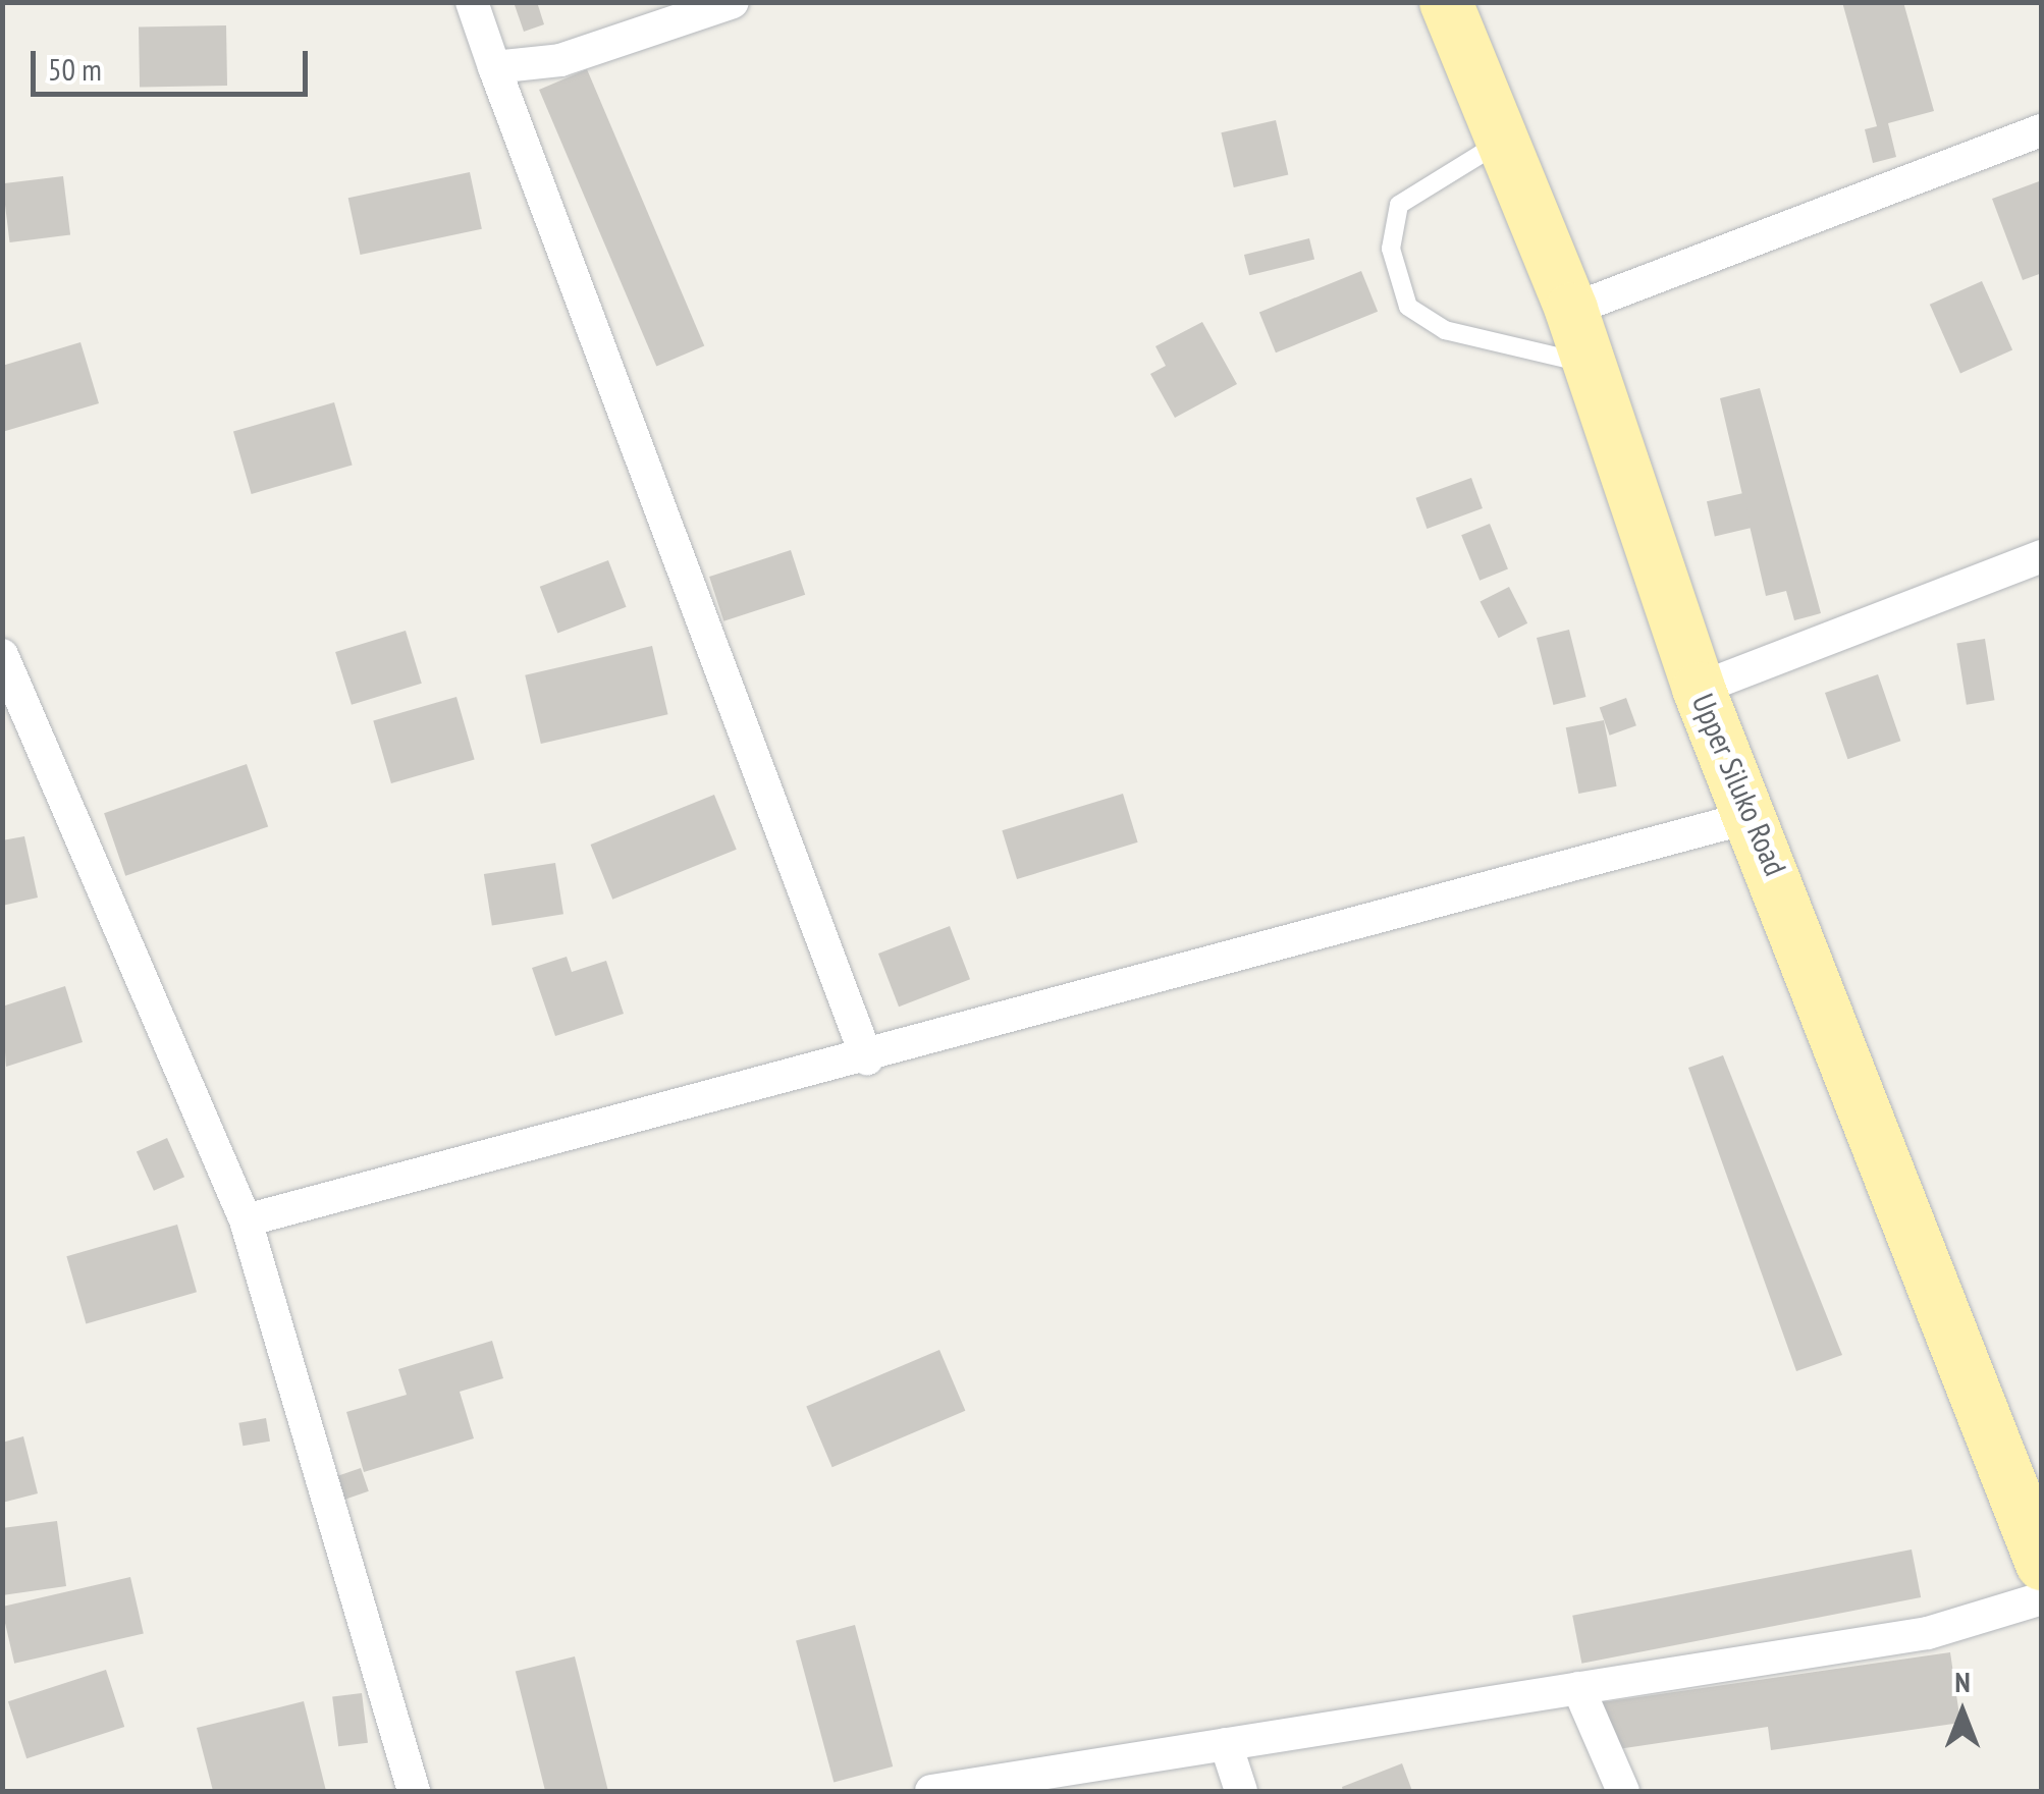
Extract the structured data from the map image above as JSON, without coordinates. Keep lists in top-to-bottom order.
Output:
{
  "streets": {
    "main road": ["Upper Siluko Road"]
  },
  "scale_bar": "50 m",
  "north": "top"
}
